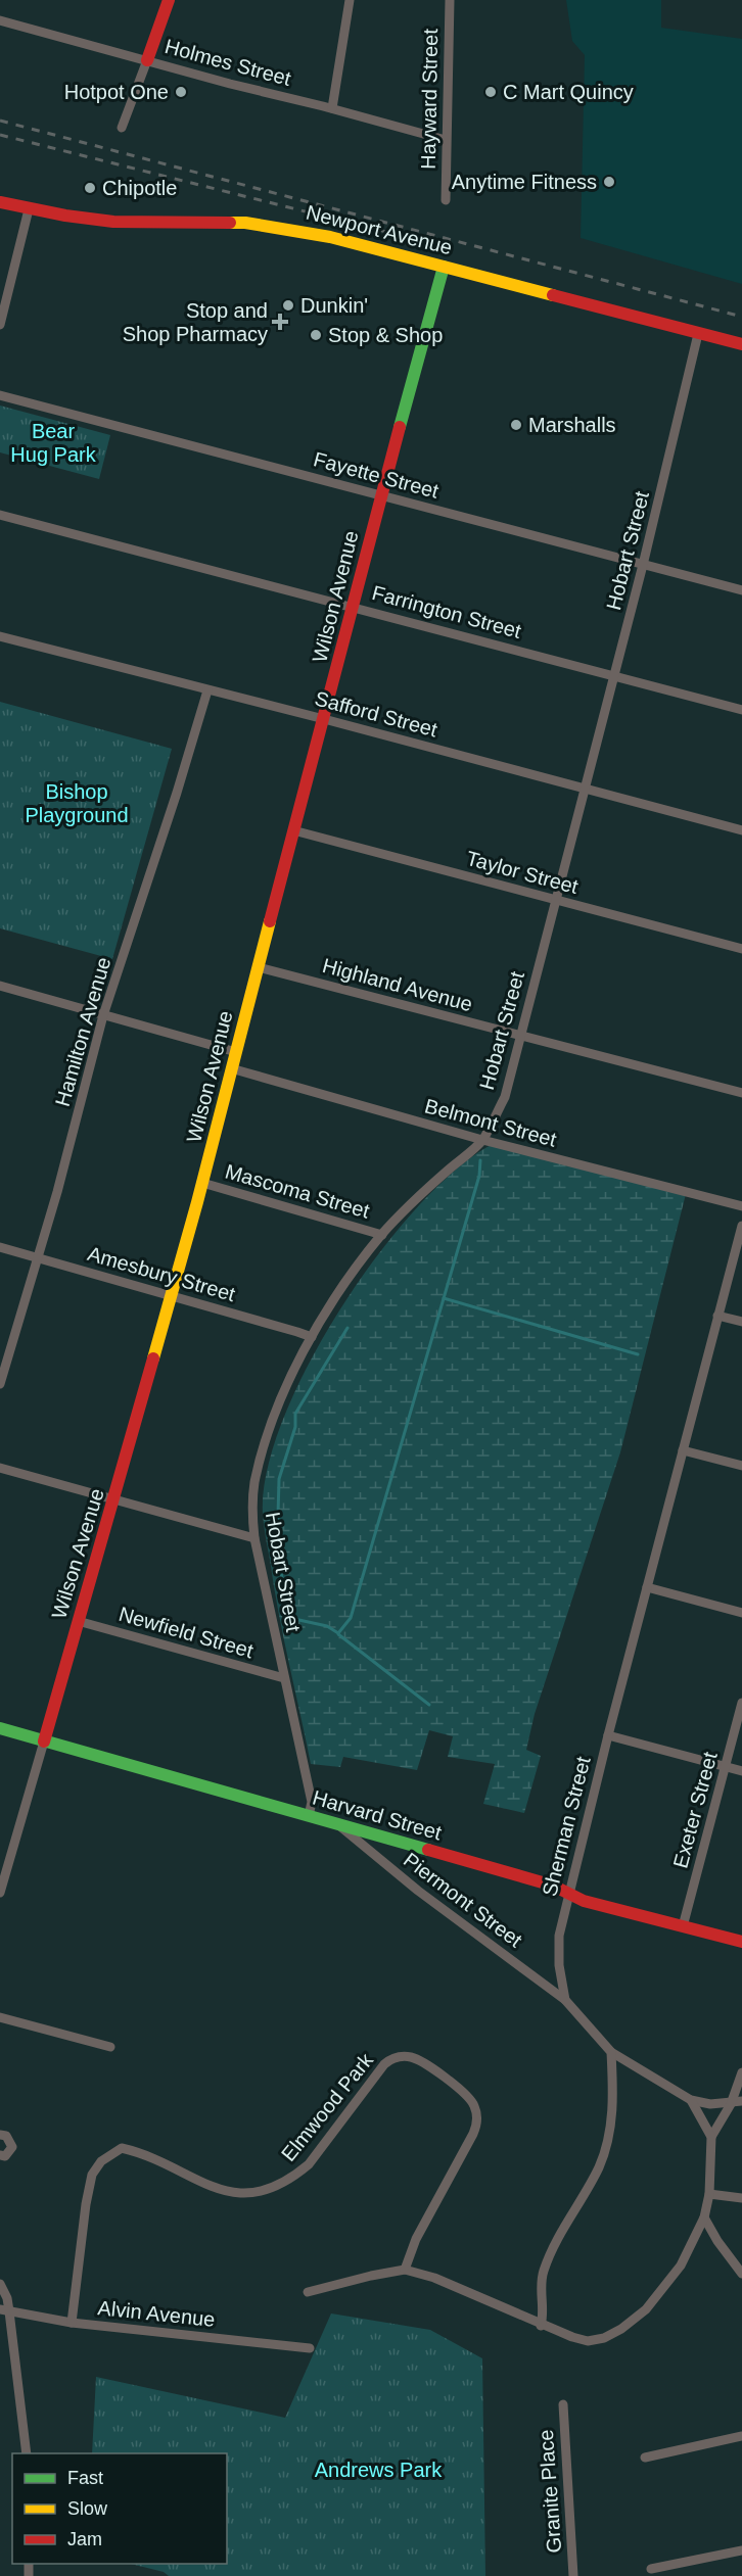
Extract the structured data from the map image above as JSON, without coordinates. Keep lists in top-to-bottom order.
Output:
{
  "streets": {
    "street": [
      "Holmes Street",
      "Hayward Street",
      "Newport Avenue",
      "Fayette Street",
      "Hobart Street",
      "Wilson Avenue",
      "Farrington Street",
      "Safford Street",
      "Taylor Street",
      "Highland Avenue",
      "Hamilton Avenue",
      "Belmont Street",
      "Mascoma Street",
      "Amesbury Street",
      "Newfield Street",
      "Exeter Street",
      "Harvard Street",
      "Sherman Street",
      "Piermont Street",
      "Elmwood Park",
      "Alvin Avenue",
      "Granite Place"
    ]
  },
  "crossings": [
    ["Holmes Street", "Hayward Street"],
    ["Newport Avenue", "Hobart Street"],
    ["Newport Avenue", "Wilson Avenue"],
    ["Fayette Street", "Hobart Street"],
    ["Fayette Street", "Wilson Avenue"],
    ["Hobart Street", "Farrington Street"],
    ["Hobart Street", "Safford Street"],
    ["Hobart Street", "Taylor Street"],
    ["Hobart Street", "Highland Avenue"],
    ["Hobart Street", "Belmont Street"],
    ["Hobart Street", "Mascoma Street"],
    ["Hobart Street", "Amesbury Street"],
    ["Hobart Street", "Newfield Street"],
    ["Hobart Street", "Harvard Street"],
    ["Wilson Avenue", "Farrington Street"],
    ["Wilson Avenue", "Safford Street"],
    ["Wilson Avenue", "Taylor Street"],
    ["Wilson Avenue", "Highland Avenue"],
    ["Wilson Avenue", "Belmont Street"],
    ["Wilson Avenue", "Mascoma Street"],
    ["Wilson Avenue", "Amesbury Street"],
    ["Wilson Avenue", "Newfield Street"],
    ["Wilson Avenue", "Harvard Street"],
    ["Safford Street", "Hamilton Avenue"],
    ["Hamilton Avenue", "Amesbury Street"],
    ["Exeter Street", "Harvard Street"],
    ["Harvard Street", "Sherman Street"],
    ["Harvard Street", "Piermont Street"],
    ["Sherman Street", "Piermont Street"],
    ["Elmwood Park", "Alvin Avenue"]
  ],
  "parks": ["Bear Hug Park", "Bishop Playground", "Andrews Park"],
  "places": {
    "other": [
      "Hotpot One",
      "C Mart Quincy",
      "Anytime Fitness",
      "Chipotle",
      "Dunkin'",
      "Stop & Shop",
      "Marshalls"
    ],
    "health": ["Stop and Shop Pharmacy"]
  },
  "legend": ["Fast", "Slow", "Jam"]
}
